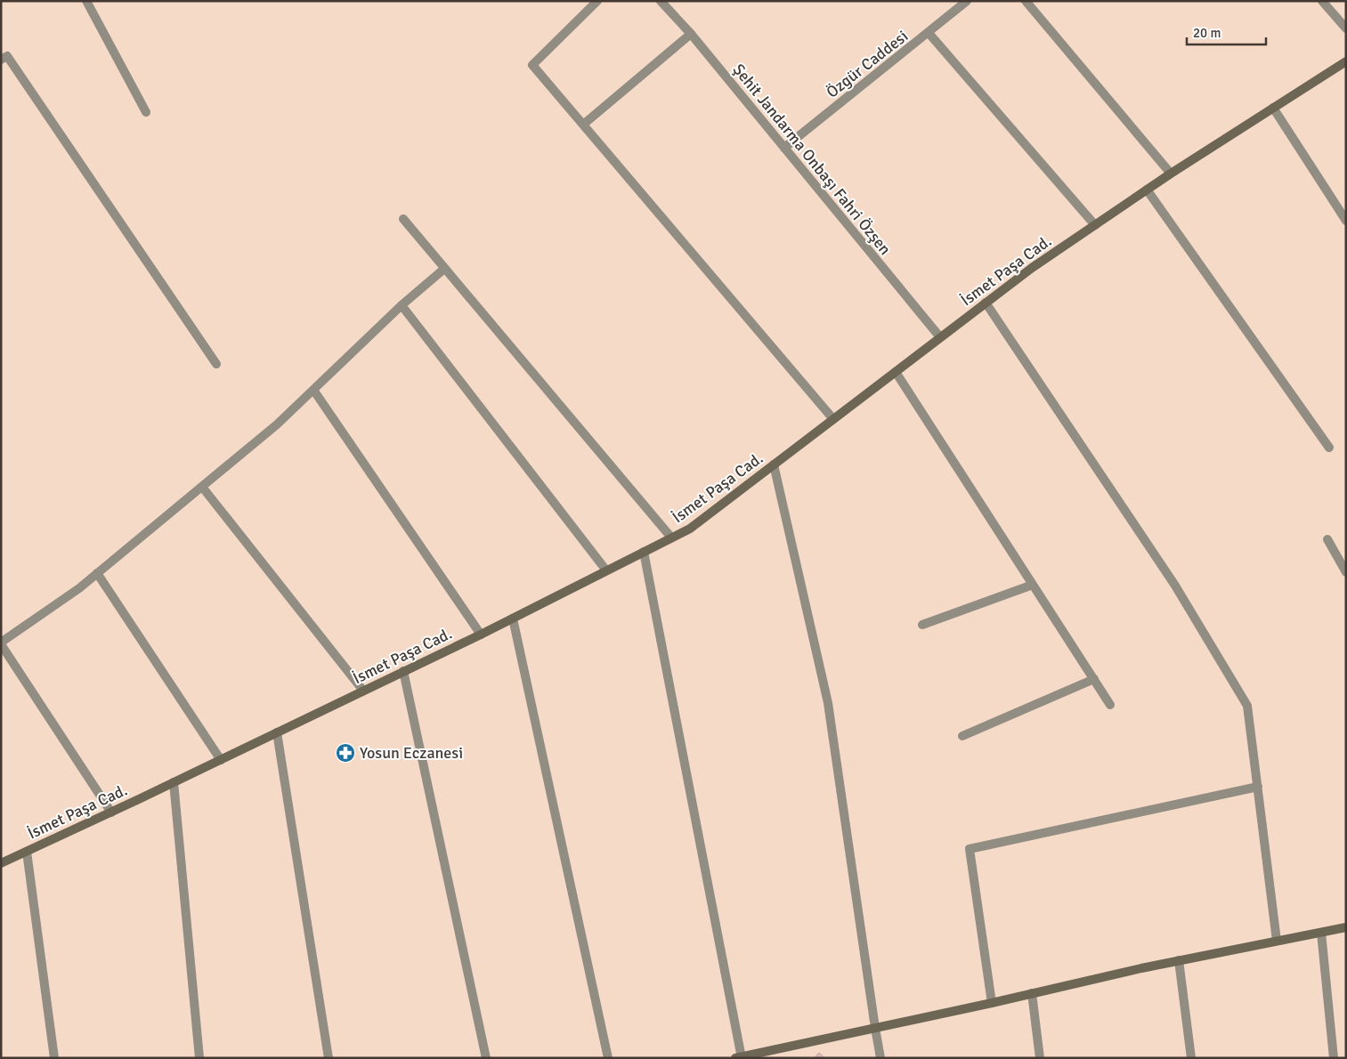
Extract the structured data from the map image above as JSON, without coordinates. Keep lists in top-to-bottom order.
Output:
{
  "streets": {
    "main road": ["İsmet Paşa Cad."],
    "street": ["Özgür Caddesi", "Şehit Jandarma Onbaşı Fahri Özşen"]
  },
  "crossings": [
    ["Özgür Caddesi", "Şehit Jandarma Onbaşı Fahri Özşen"],
    ["Şehit Jandarma Onbaşı Fahri Özşen", "İsmet Paşa Cad."]
  ],
  "places": {
    "pharmacy": ["Yosun Eczanesi"]
  },
  "scale_bar": "20 m"
}
